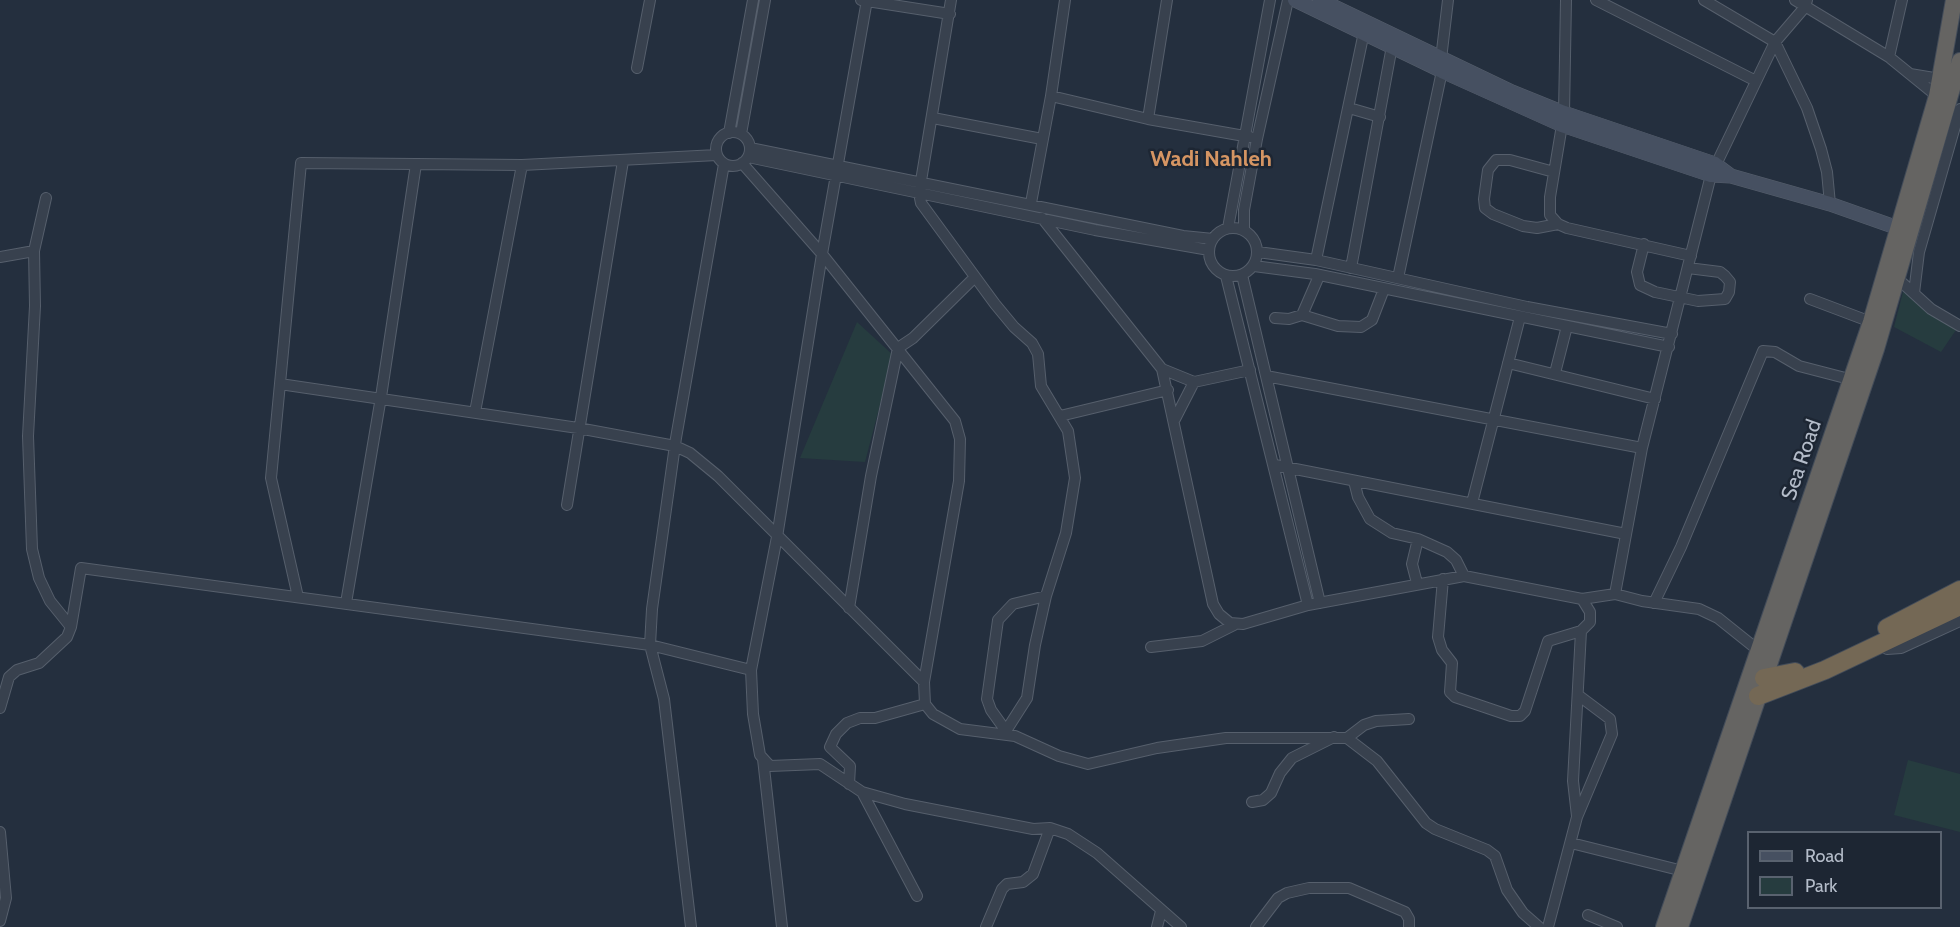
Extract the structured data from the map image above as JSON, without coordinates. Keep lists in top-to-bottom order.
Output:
{
  "streets": {
    "highway": ["Sea Road"]
  },
  "districts": ["Wadi Nahleh"],
  "legend": ["Road", "Park"]
}
